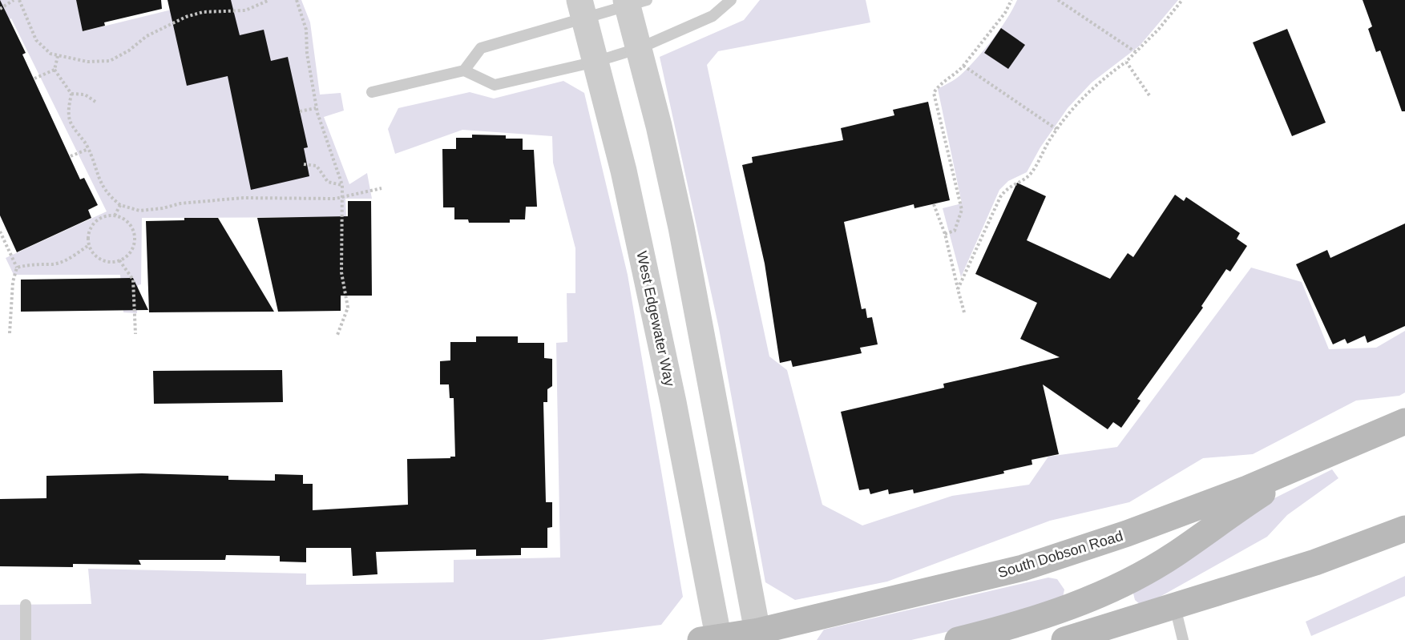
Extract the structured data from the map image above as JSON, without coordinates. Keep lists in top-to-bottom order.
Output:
{
  "streets": {
    "main road": ["South Dobson Road"],
    "street": ["West Edgewater Way"]
  },
  "crossings": [
    ["West Edgewater Way", "South Dobson Road"]
  ]
}
